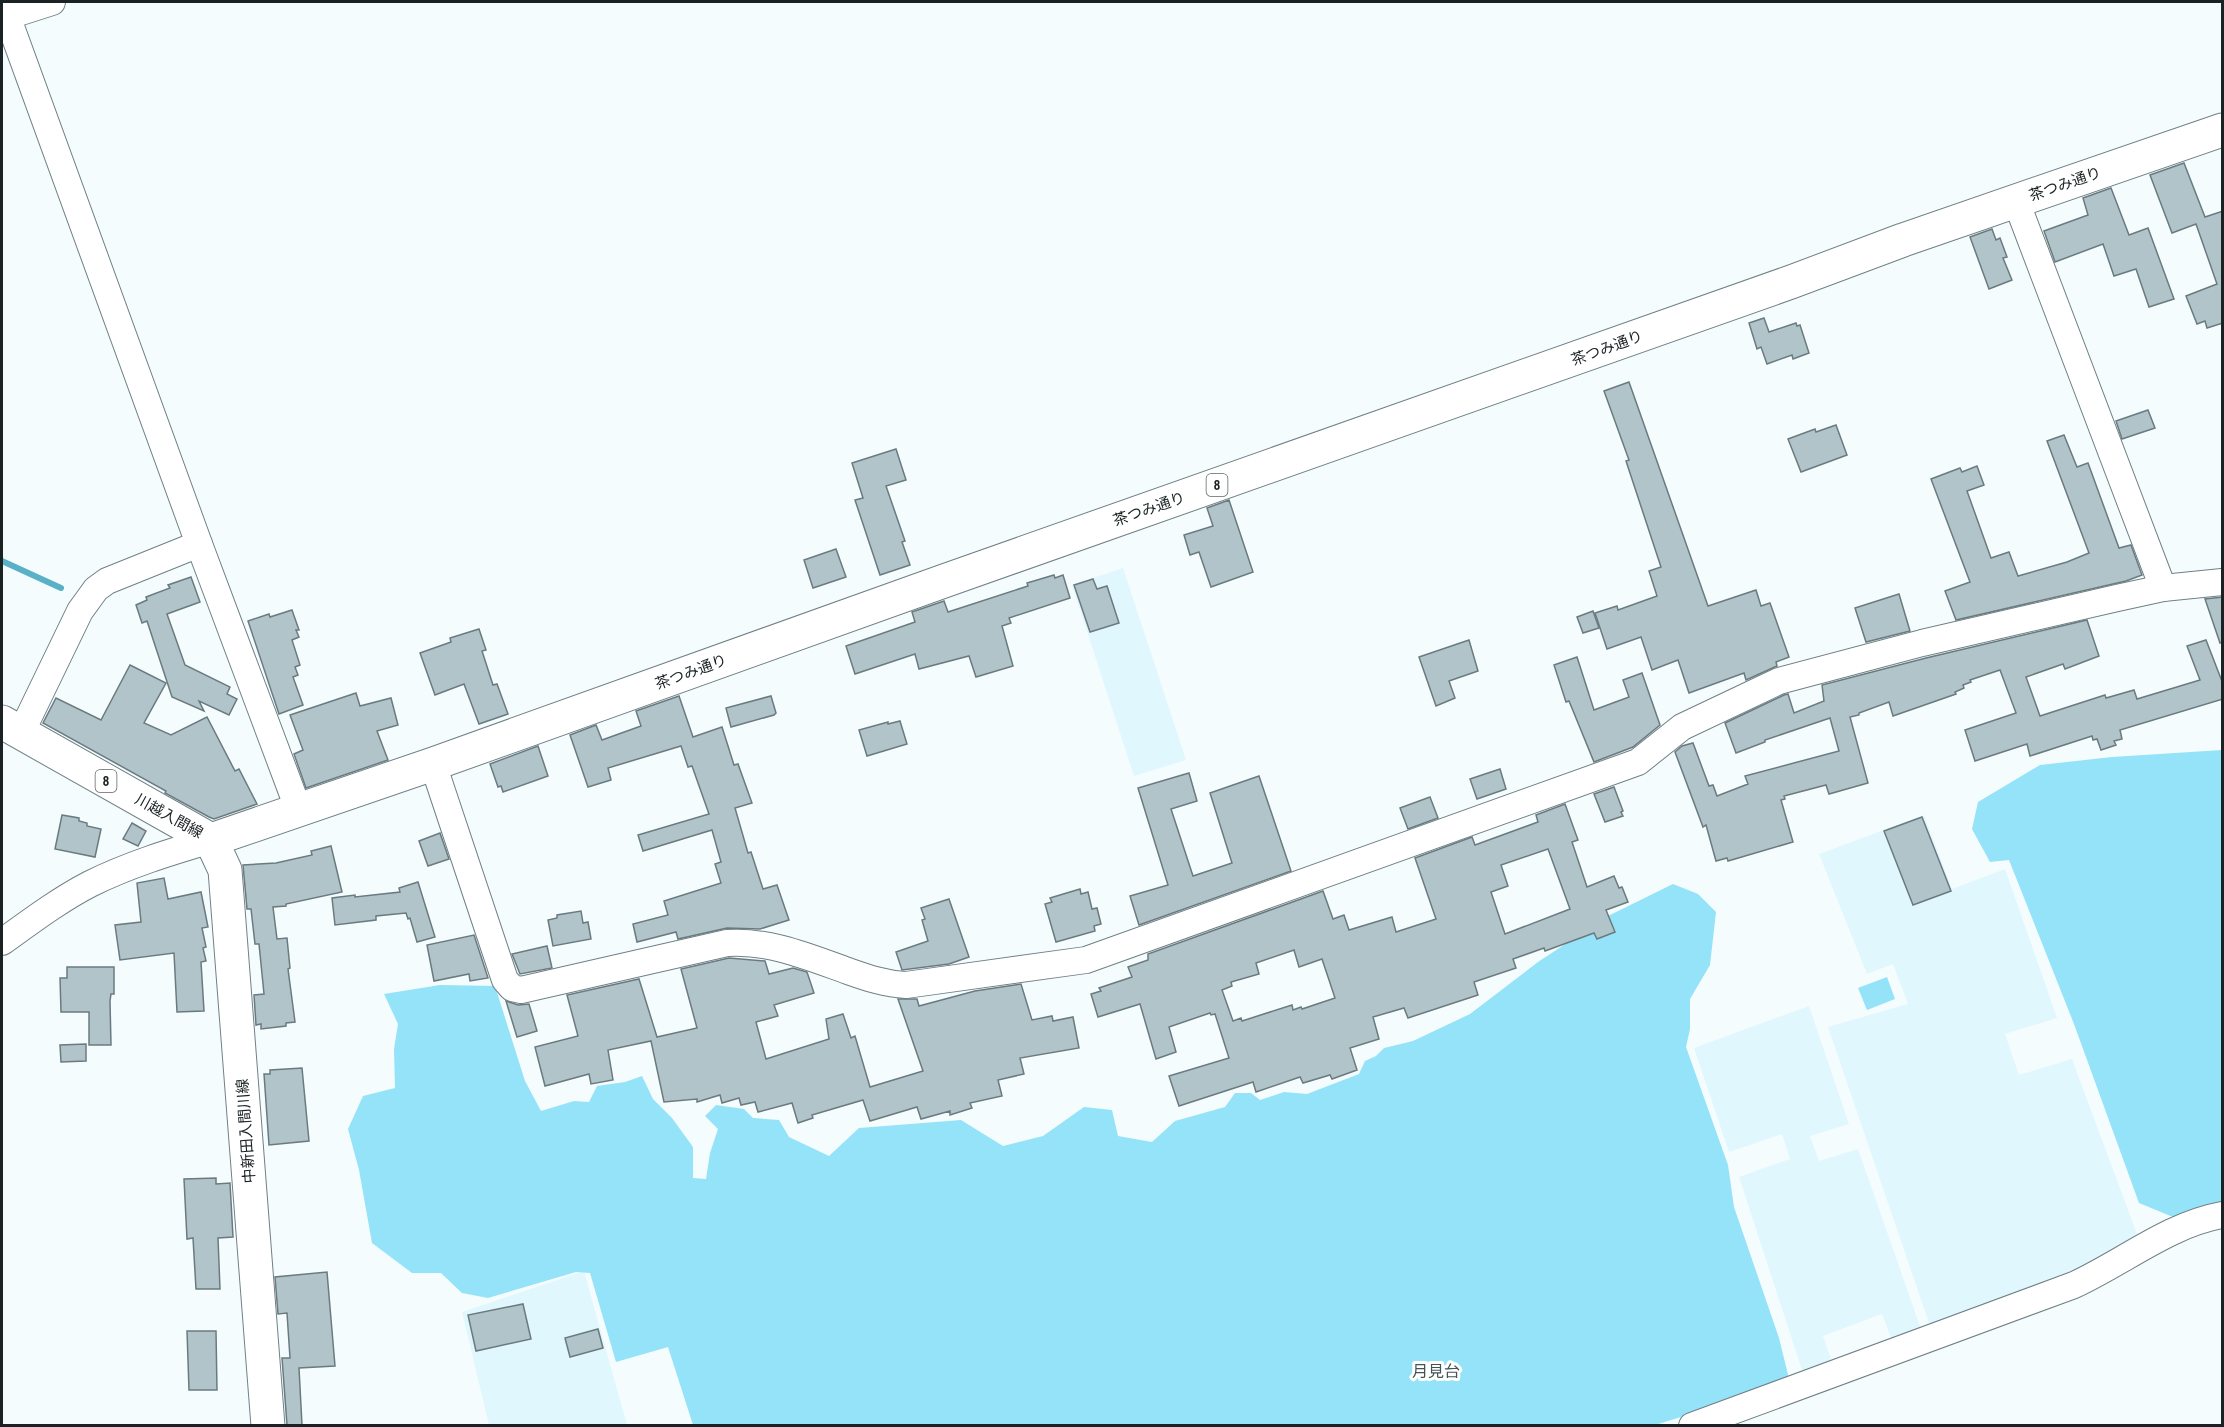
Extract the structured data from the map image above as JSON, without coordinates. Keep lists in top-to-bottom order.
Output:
{
  "streets": {
    "main road": [
      "茶つみ通り",
      "8",
      "川越入間線",
      "中新田入間川線"
    ]
  },
  "crossings": [
    ["茶つみ通り", "川越入間線"],
    ["茶つみ通り", "中新田入間川線"],
    ["川越入間線", "中新田入間川線"]
  ],
  "districts": ["月見台"]
}
